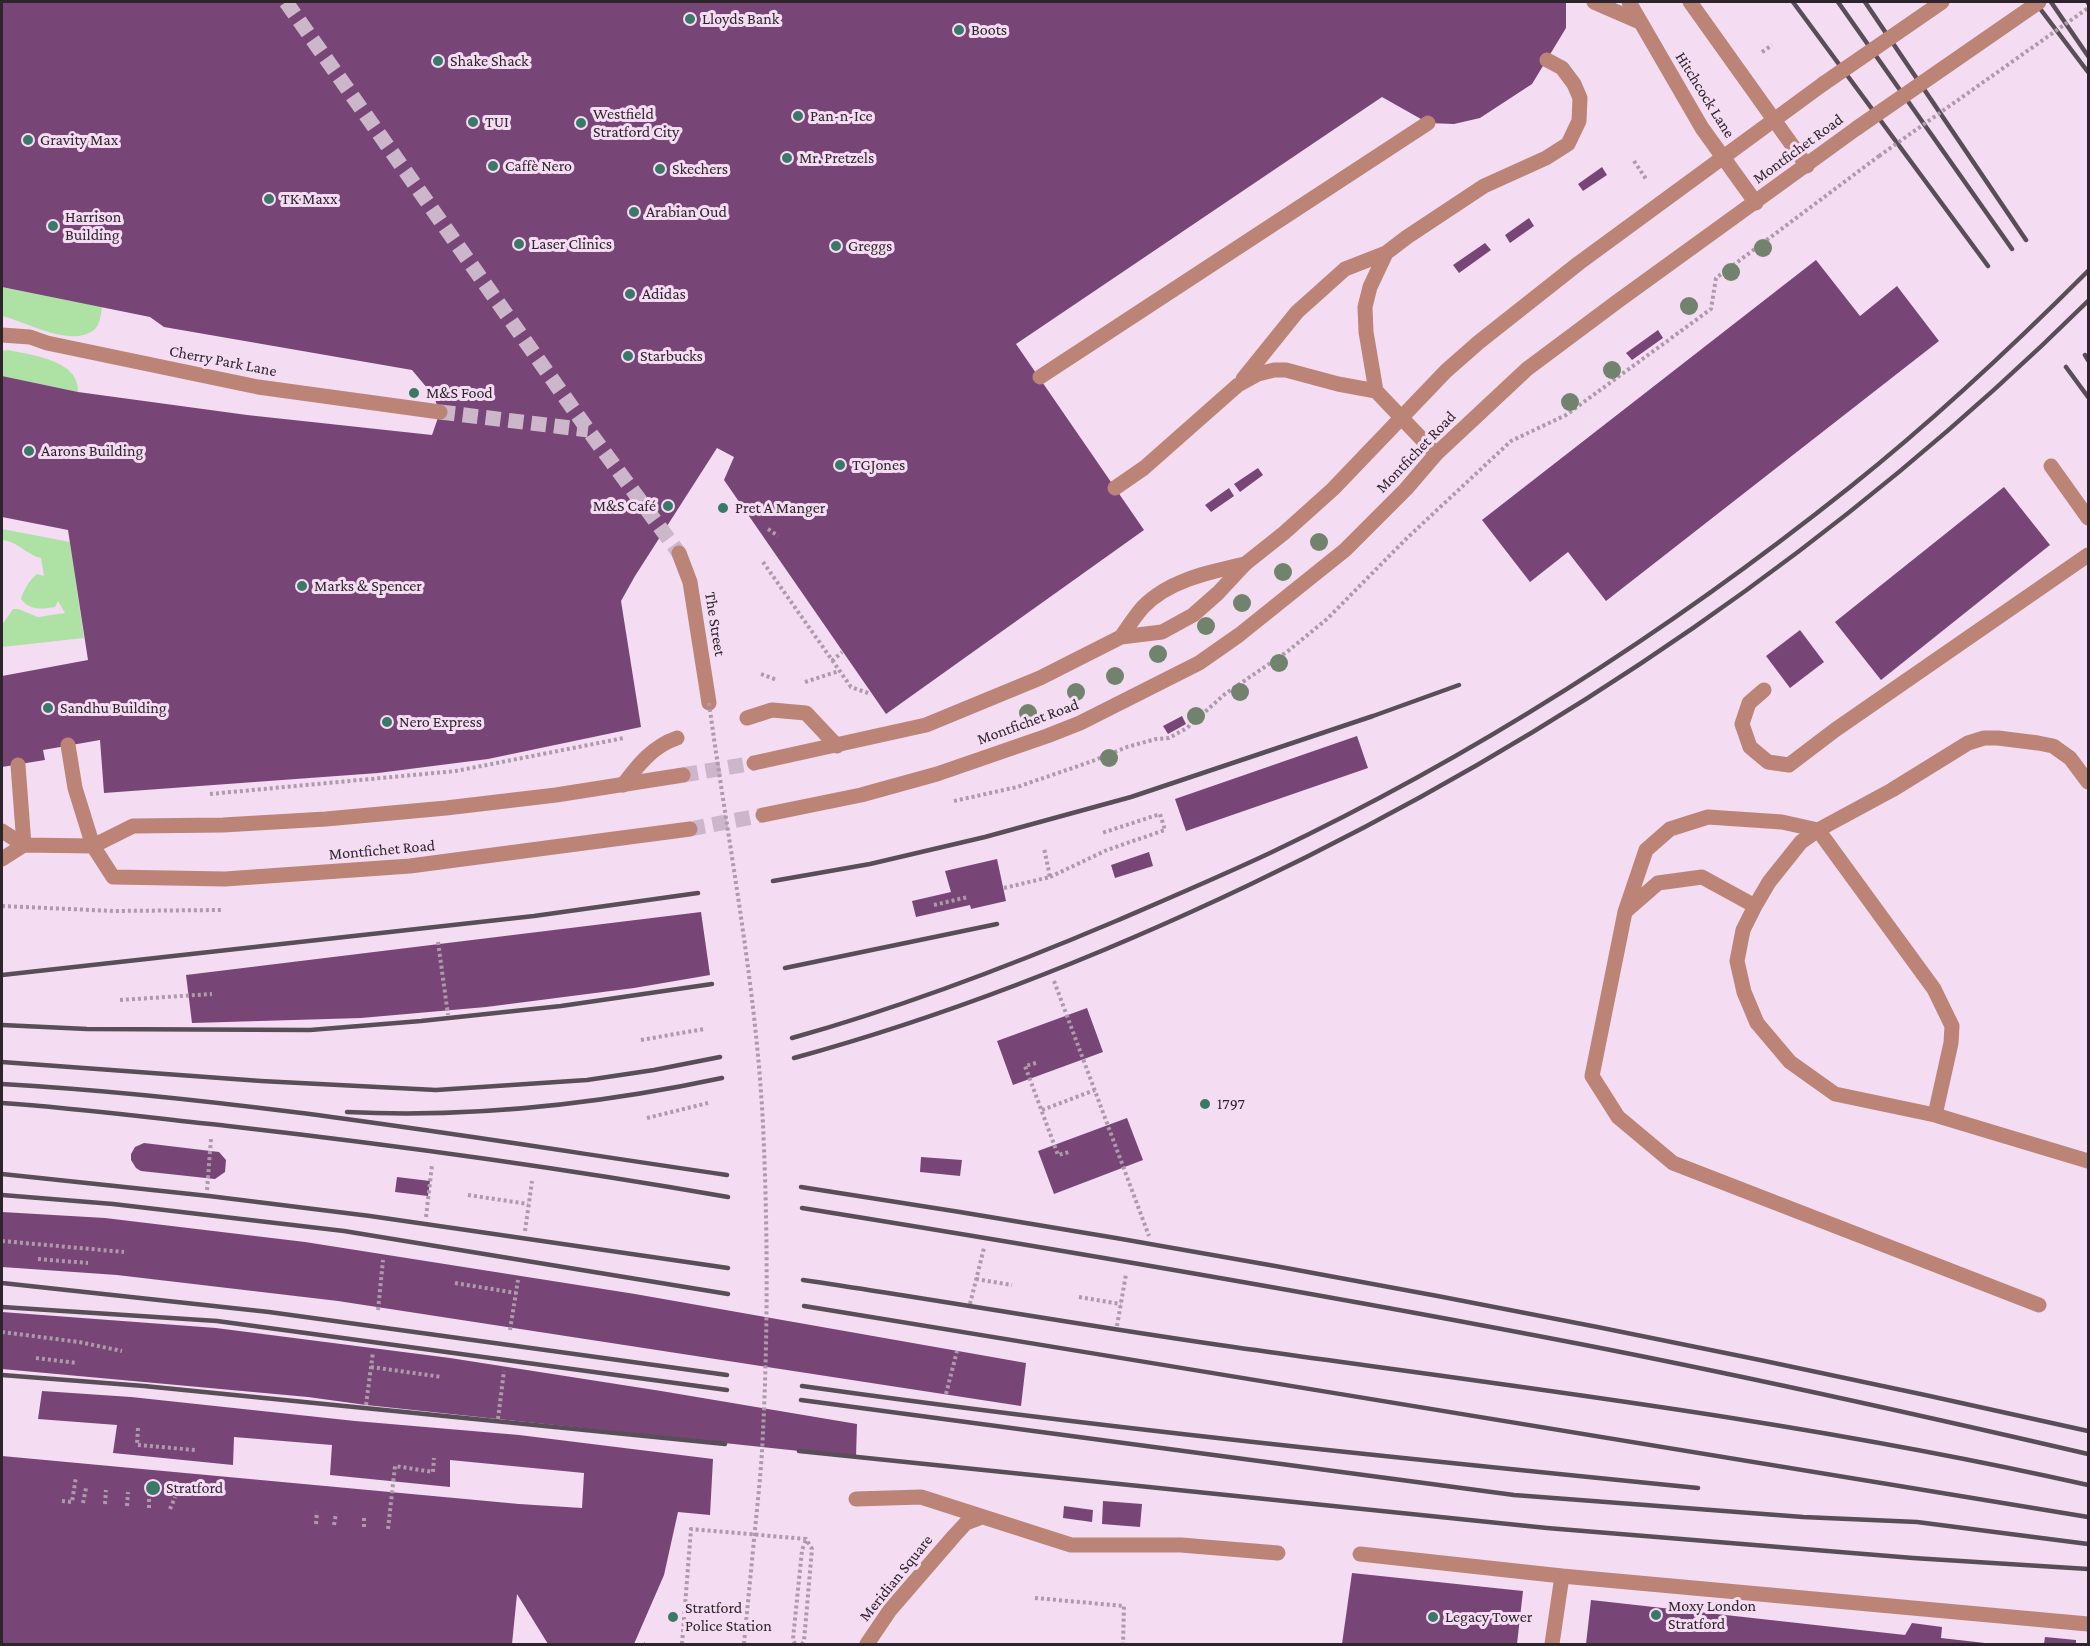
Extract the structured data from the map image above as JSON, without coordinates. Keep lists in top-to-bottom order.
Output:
{
  "streets": {
    "street": [
      "Hitchcock Lane",
      "Montfichet Road",
      "Cherry Park Lane",
      "The Street",
      "Meridian Square"
    ]
  },
  "crossings": [
    ["Hitchcock Lane", "Montfichet Road"]
  ],
  "places": [
    "Lloyds Bank",
    "Boots",
    "Shake Shack",
    "Pan-n-Ice",
    "TUI",
    "Westfield Stratford City",
    "Gravity Max",
    "Mr. Pretzels",
    "Caffè Nero",
    "Skechers",
    "TK Maxx",
    "Arabian Oud",
    "Harrison Building",
    "Laser Clinics",
    "Greggs",
    "Adidas",
    "Starbucks",
    "M&S Food",
    "Aarons Building",
    "TGJones",
    "M&S Café",
    "Pret A Manger",
    "Marks & Spencer",
    "Sandhu Building",
    "Nero Express",
    "1797",
    "Stratford",
    "Moxy London Stratford",
    "Stratford Police Station",
    "Legacy Tower"
  ]
}
